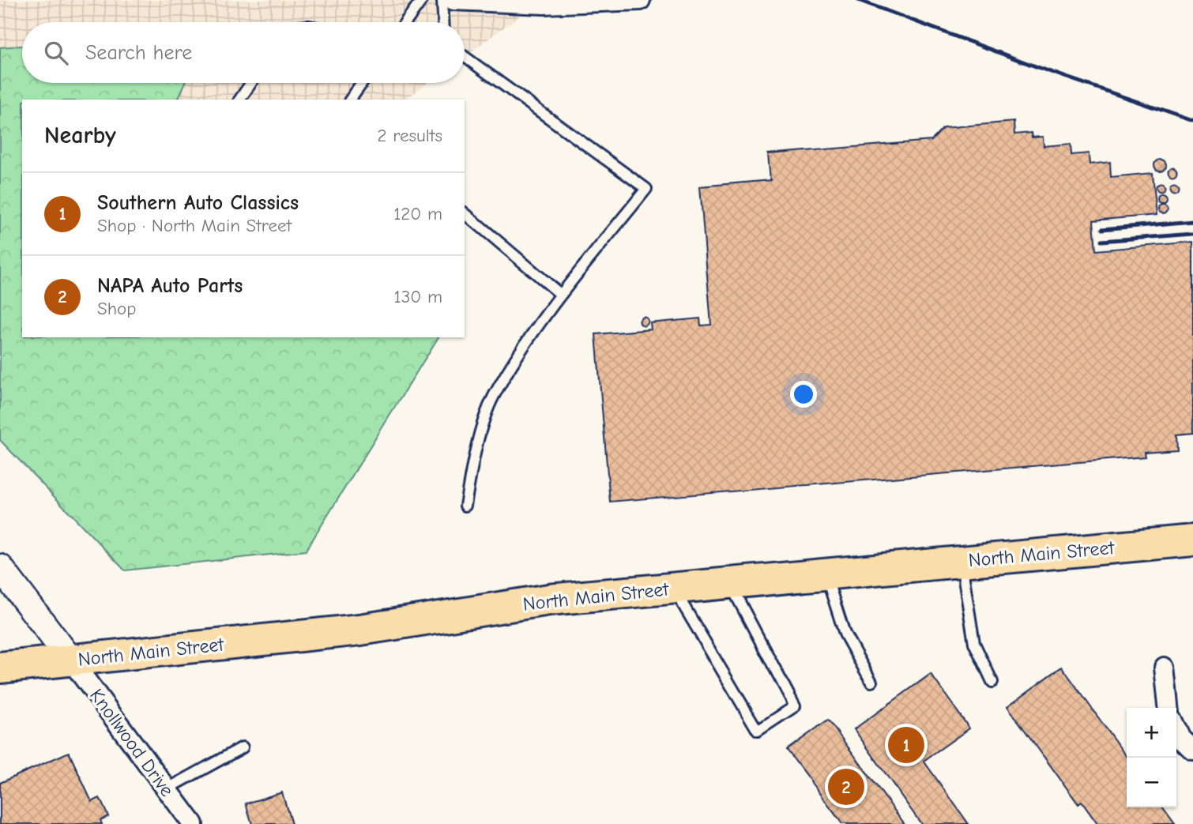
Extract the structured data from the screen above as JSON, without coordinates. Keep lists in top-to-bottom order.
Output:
{
  "streets": {
    "main road": ["North Main Street"],
    "street": ["Knollwood Drive"]
  },
  "crossings": [
    ["North Main Street", "Knollwood Drive"]
  ],
  "page": {
    "search": "Search here",
    "heading": ["Nearby", "2 results"],
    "list": [
      {
        "mark": "1",
        "name": "Southern Auto Classics",
        "note": "Shop · North Main Street",
        "value": "120 m"
      },
      {
        "mark": "2",
        "name": "NAPA Auto Parts",
        "note": "Shop",
        "value": "130 m"
      }
    ],
    "map_buttons": ["+", "−"],
    "pins": ["1", "2"]
  }
}
